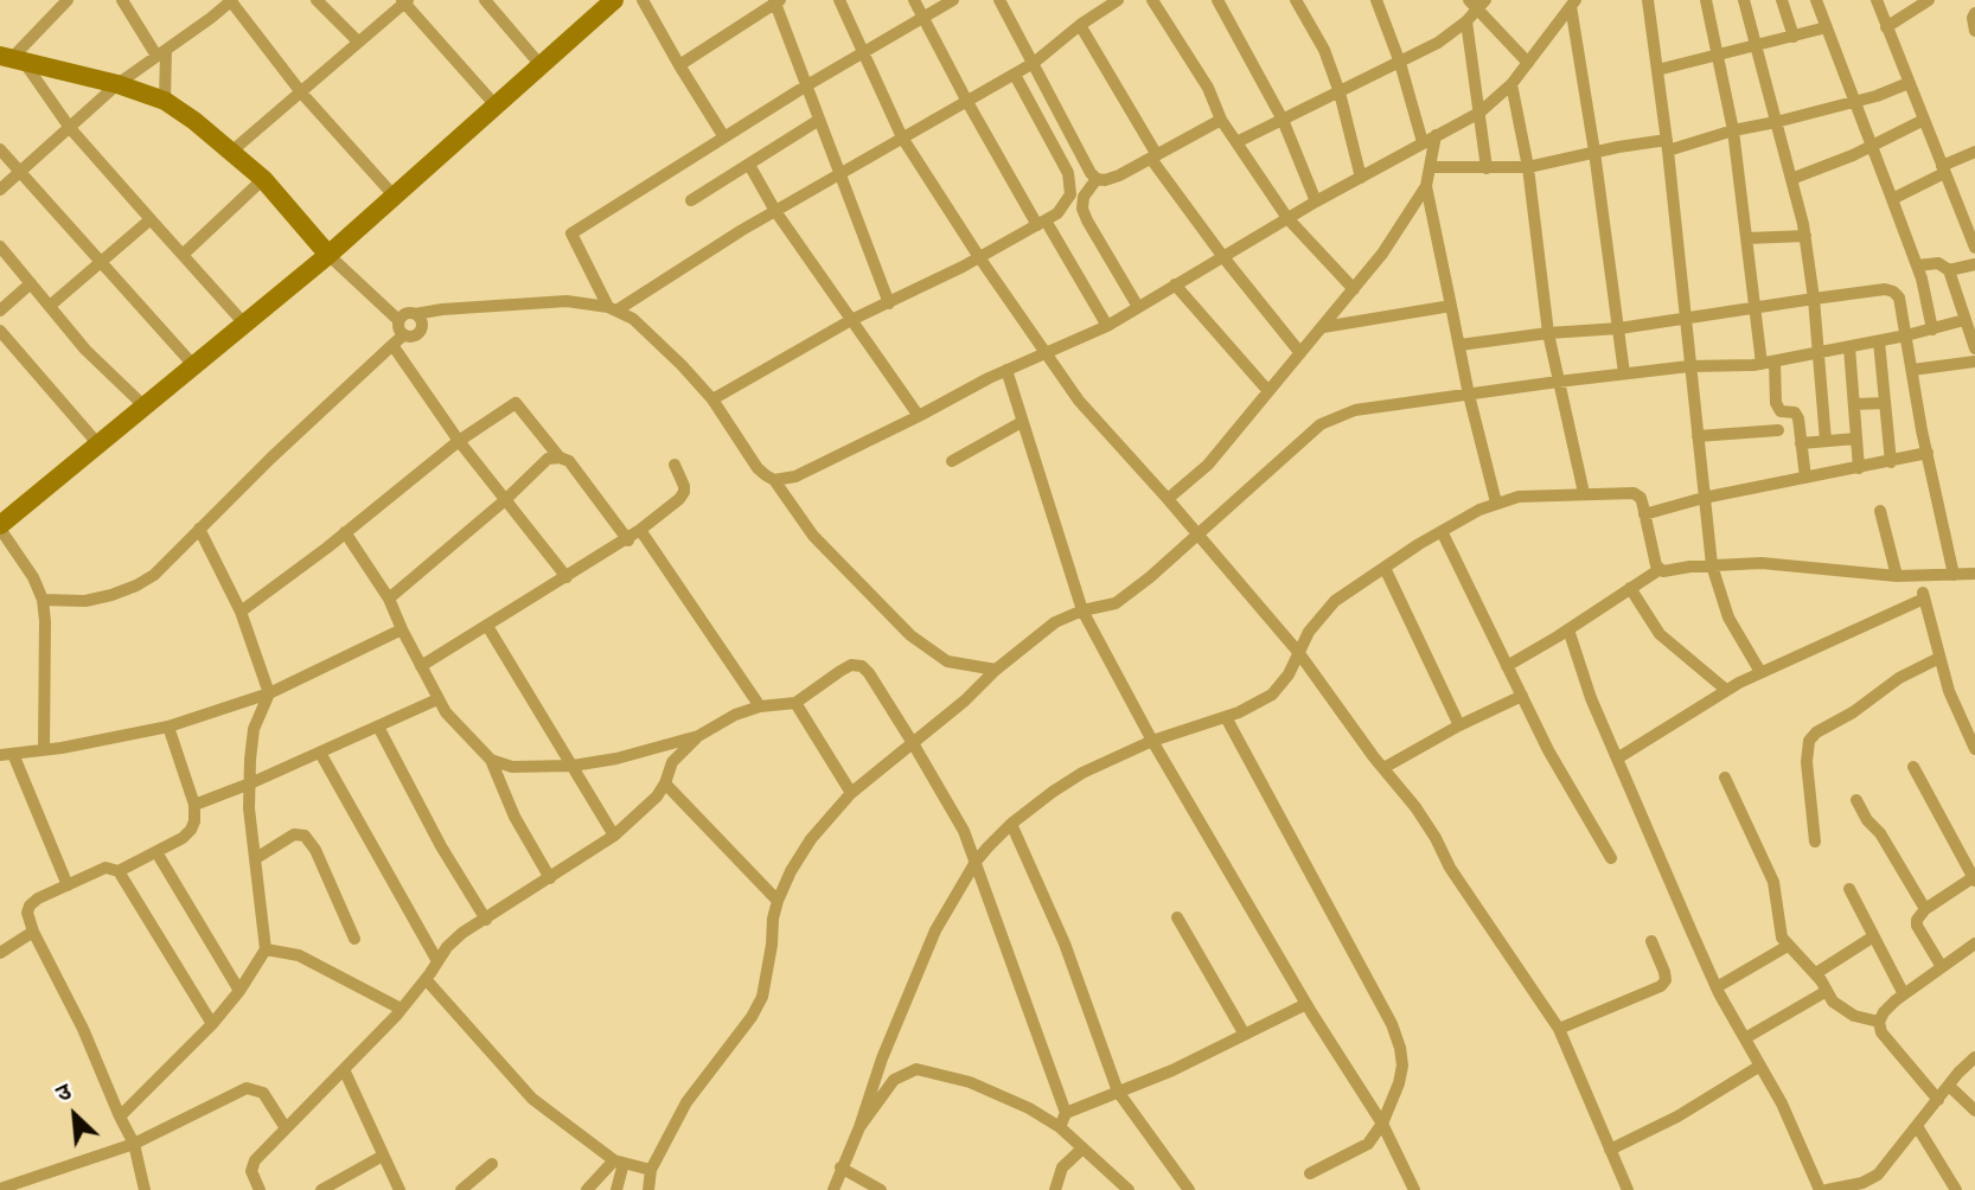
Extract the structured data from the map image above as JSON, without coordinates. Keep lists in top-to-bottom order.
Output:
{
  "north": "top left"
}
